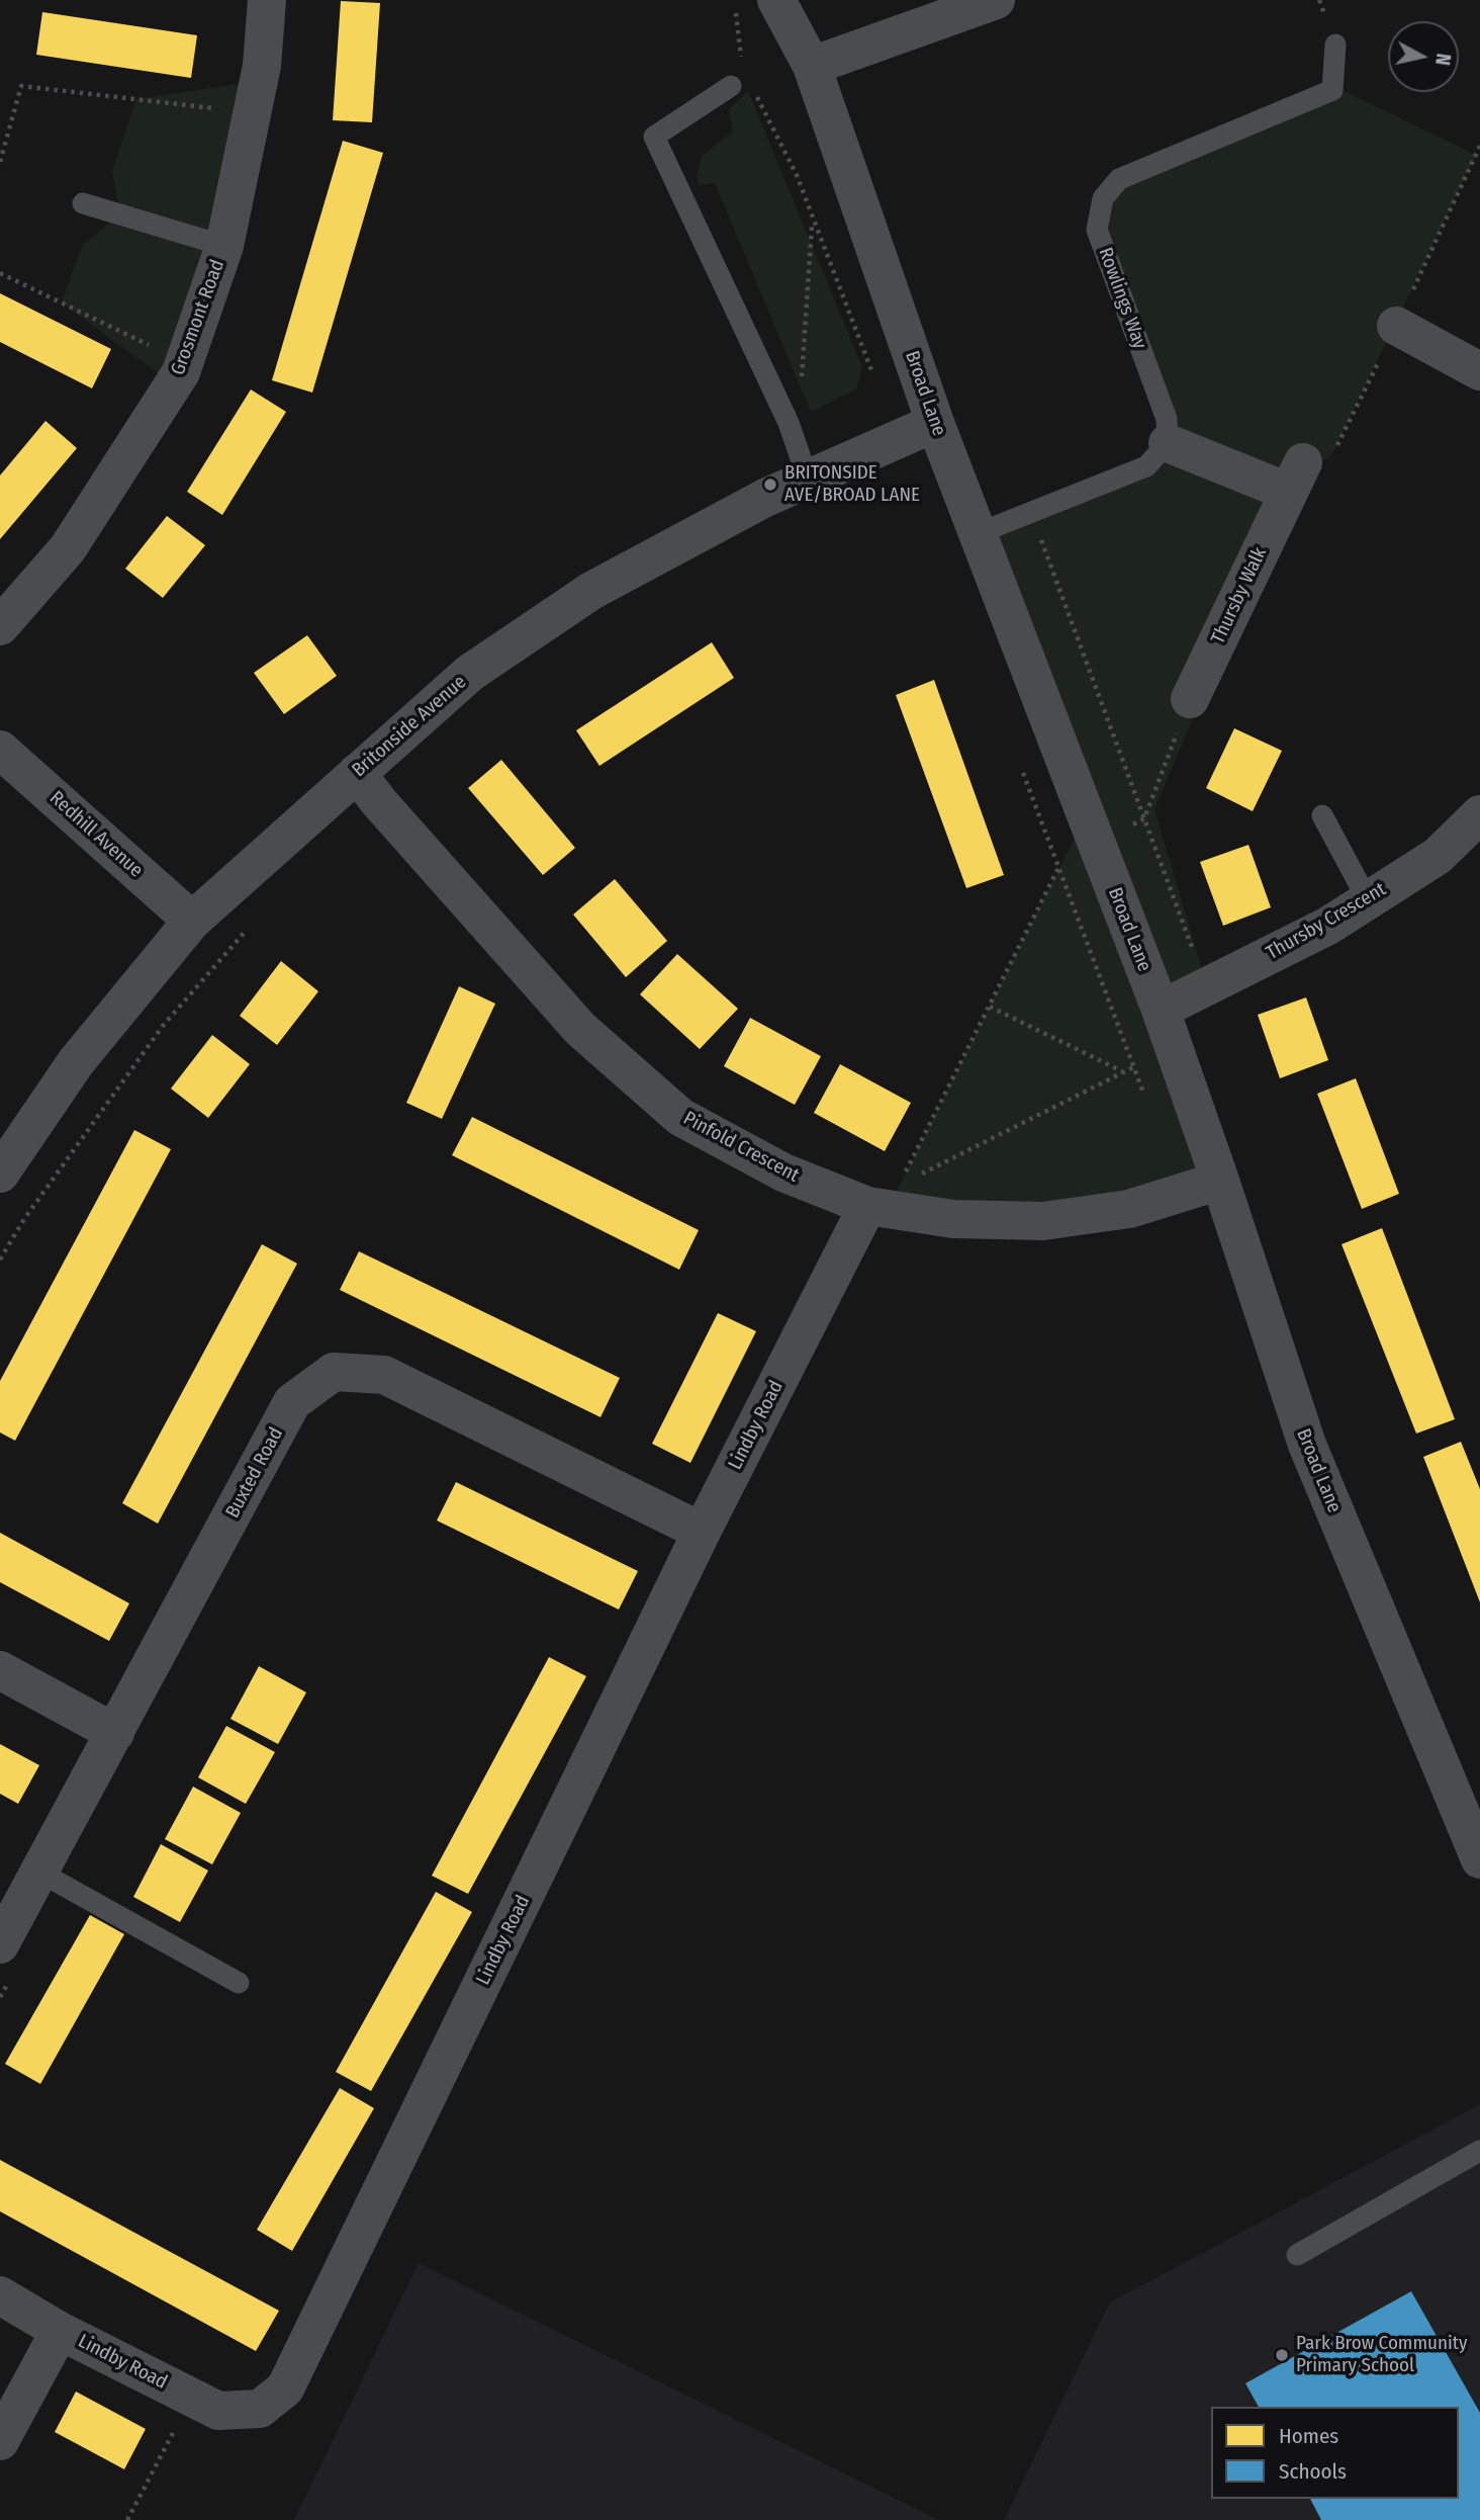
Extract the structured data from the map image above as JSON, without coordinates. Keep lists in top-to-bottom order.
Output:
{
  "streets": {
    "street": [
      "Grosmont Road",
      "Broad Lane",
      "Thursby Walk",
      "Britonside Avenue",
      "Redhill Avenue",
      "Thursby Crescent",
      "Pinfold Crescent",
      "Lindby Road",
      "Buxted Road"
    ],
    "lane": ["Rowlings Way"]
  },
  "crossings": [
    ["Rowlings Way", "Thursby Walk"],
    ["Broad Lane", "Britonside Avenue"],
    ["Broad Lane", "Thursby Crescent"],
    ["Broad Lane", "Pinfold Crescent"],
    ["Britonside Avenue", "Redhill Avenue"],
    ["Britonside Avenue", "Pinfold Crescent"],
    ["Pinfold Crescent", "Lindby Road"],
    ["Lindby Road", "Buxted Road"]
  ],
  "places": ["BRITONSIDE AVE/BROAD LANE", "Park Brow Community Primary School"],
  "legend": ["Homes", "Schools"],
  "north": "right"
}
